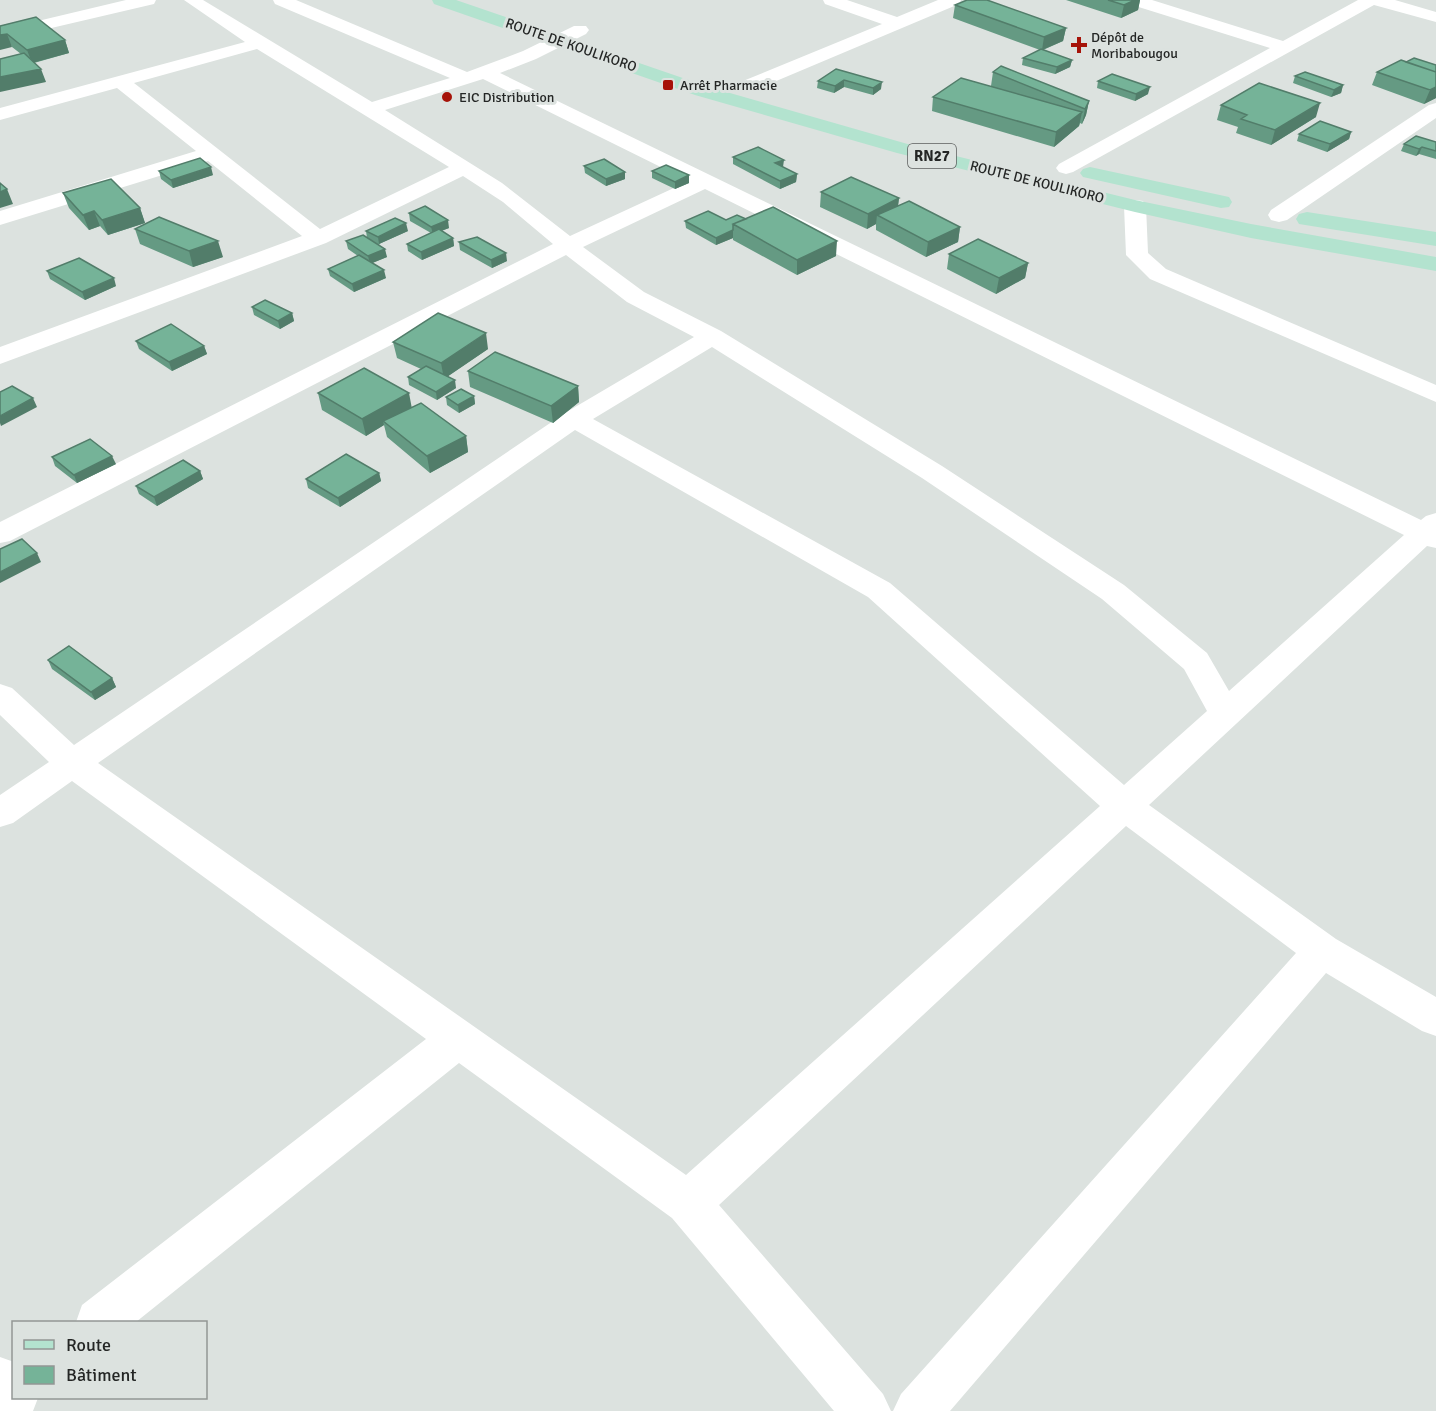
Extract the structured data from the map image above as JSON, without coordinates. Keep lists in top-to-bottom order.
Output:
{
  "streets": {
    "main road": ["ROUTE DE KOULIKORO", "RN27"]
  },
  "places": {
    "health": ["Dépôt de Moribabougou"],
    "transit": ["Arrêt Pharmacie"],
    "other": ["EIC Distribution"]
  },
  "legend": ["Route", "Bâtiment"]
}
